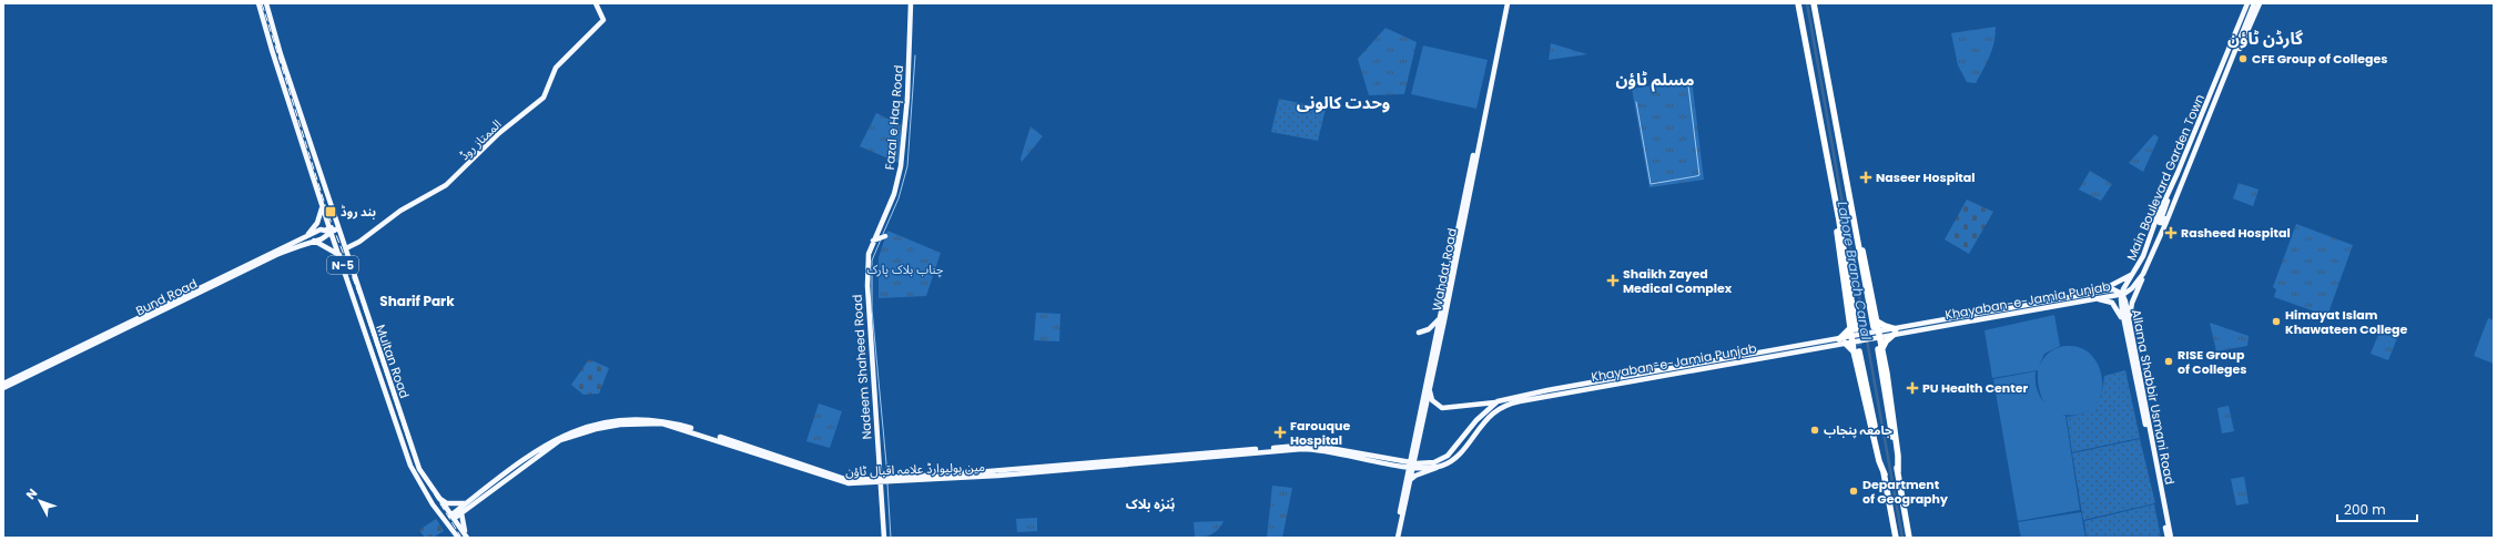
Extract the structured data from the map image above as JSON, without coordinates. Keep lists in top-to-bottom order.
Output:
{
  "streets": {
    "main road": [
      "Fazal e Haq Road",
      "الممتاز روڈ",
      "Main Boulevard Garden Town",
      "N-5",
      "Wahdat Road",
      "Bund Road",
      "Khayaban-e-Jamia Punjab",
      "Multan Road",
      "Nadeem Shaheed Road",
      "Allama Shabbir Usmani Road",
      "مین بولیوارڈ علامہ اقبال ٹاؤن"
    ]
  },
  "crossings": [
    ["Fazal e Haq Road", "Nadeem Shaheed Road"],
    ["الممتاز روڈ", "Multan Road"],
    ["Main Boulevard Garden Town", "Khayaban-e-Jamia Punjab"],
    ["Main Boulevard Garden Town", "Allama Shabbir Usmani Road"],
    ["Wahdat Road", "Khayaban-e-Jamia Punjab"],
    ["Wahdat Road", "مین بولیوارڈ علامہ اقبال ٹاؤن"],
    ["Bund Road", "Multan Road"],
    ["Khayaban-e-Jamia Punjab", "Allama Shabbir Usmani Road"],
    ["Khayaban-e-Jamia Punjab", "مین بولیوارڈ علامہ اقبال ٹاؤن"],
    ["Multan Road", "مین بولیوارڈ علامہ اقبال ٹاؤن"],
    ["Nadeem Shaheed Road", "مین بولیوارڈ علامہ اقبال ٹاؤن"]
  ],
  "districts": [
    "گارڈن ٹاؤن",
    "مسلم ٹاؤن",
    "وحدت کالونی",
    "Sharif Park",
    "ہُنزہ بلاک"
  ],
  "water": ["Lahore Branch Canal"],
  "parks": ["چناب بلاک پارک"],
  "places": {
    "other": [
      "CFE Group of Colleges",
      "Himayat Islam Khawateen College",
      "RISE Group of Colleges",
      "جامعہ پنجاب",
      "Department of Geography"
    ],
    "health": [
      "Naseer Hospital",
      "Rasheed Hospital",
      "Shaikh Zayed Medical Complex",
      "PU Health Center",
      "Farouque Hospital"
    ],
    "transit": ["بند روڈ"]
  },
  "scale_bar": "200 m",
  "north": "top left"
}
